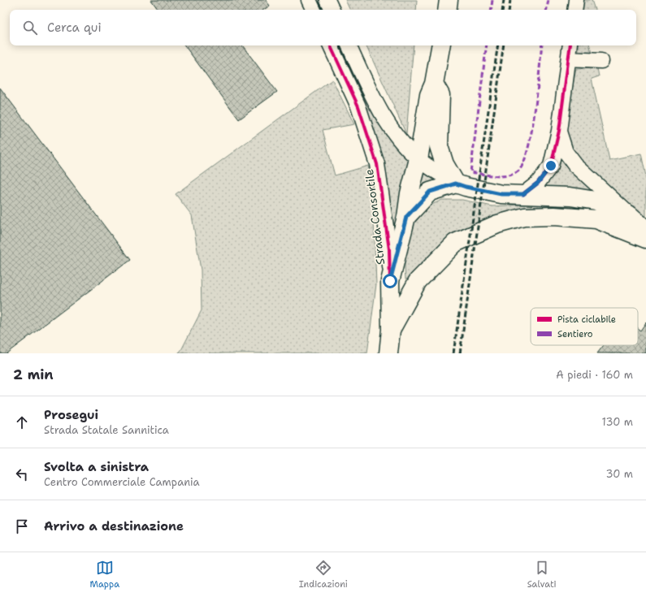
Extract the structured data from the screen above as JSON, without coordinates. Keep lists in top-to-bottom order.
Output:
{
  "streets": {
    "street": ["Strada Consortile"]
  },
  "legend": ["Pista ciclabile", "Sentiero"],
  "page": {
    "search": "Cerca qui",
    "heading": ["2 min", "A piedi · 160 m"],
    "list": [
      ["Prosegui", "Strada Statale Sannitica", "130 m"],
      ["Svolta a sinistra", "Centro Commerciale Campania", "30 m"],
      "Arrivo a destinazione"
    ],
    "nav": ["Mappa", "Indicazioni", "Salvati"]
  }
}
